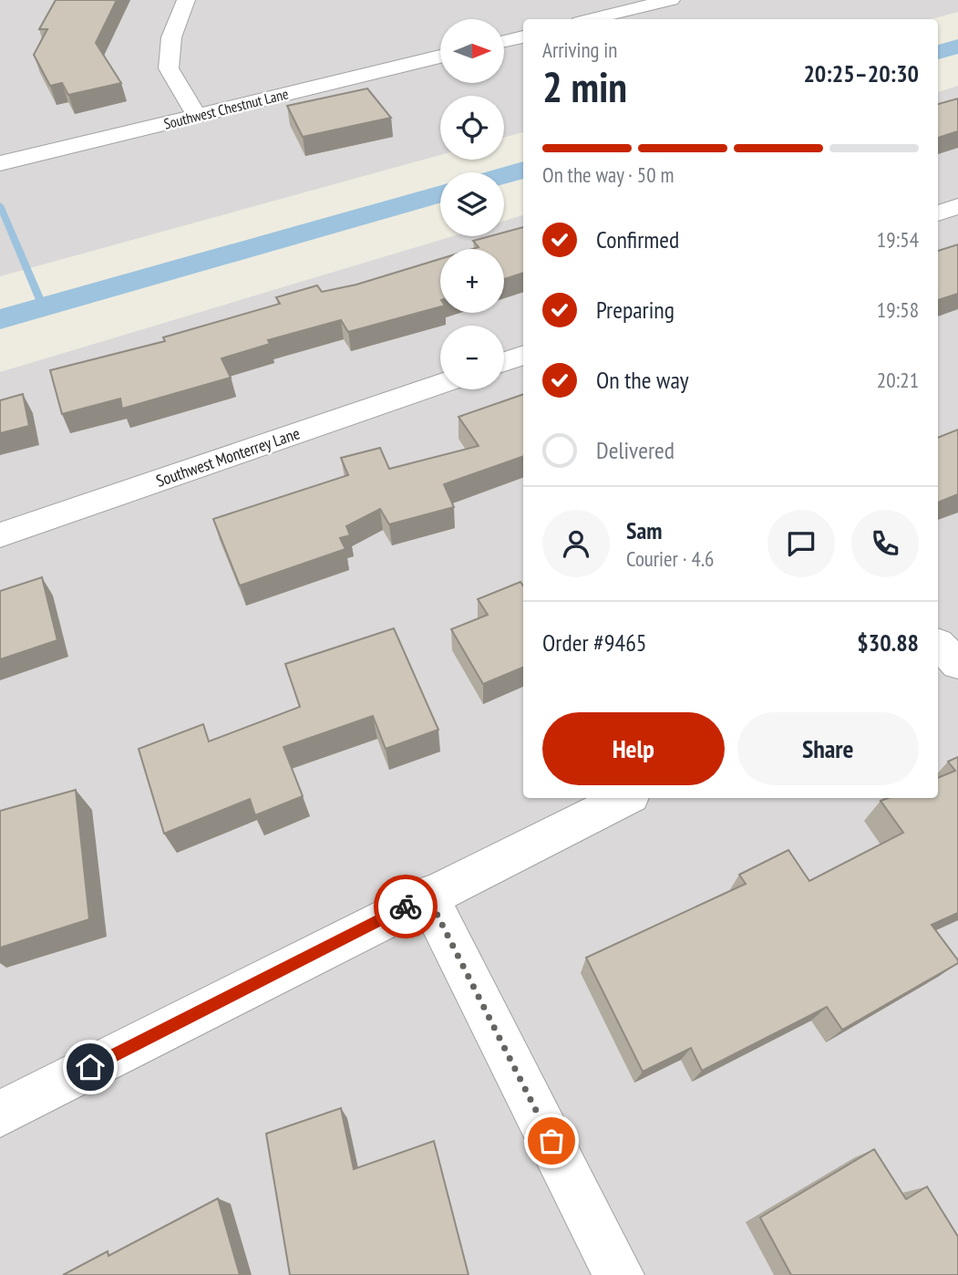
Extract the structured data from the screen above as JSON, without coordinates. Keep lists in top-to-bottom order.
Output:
{
  "streets": {
    "street": ["Southwest Chestnut Lane", "Southwest Monterrey Lane"]
  },
  "north": "right",
  "page": {
    "map_buttons": ["+", "−"],
    "heading": ["2 min", "Arriving in", "20:25–20:30"],
    "panel": [
      "Sam",
      "Courier · 4.6",
      "Order #9465",
      "$30.88"
    ],
    "bar": "On the way · 50 m",
    "list": [
      ["Confirmed", "19:54"],
      ["Preparing", "19:58"],
      ["On the way", "20:21"],
      "Delivered"
    ],
    "buttons": ["Help", "Share"]
  }
}
